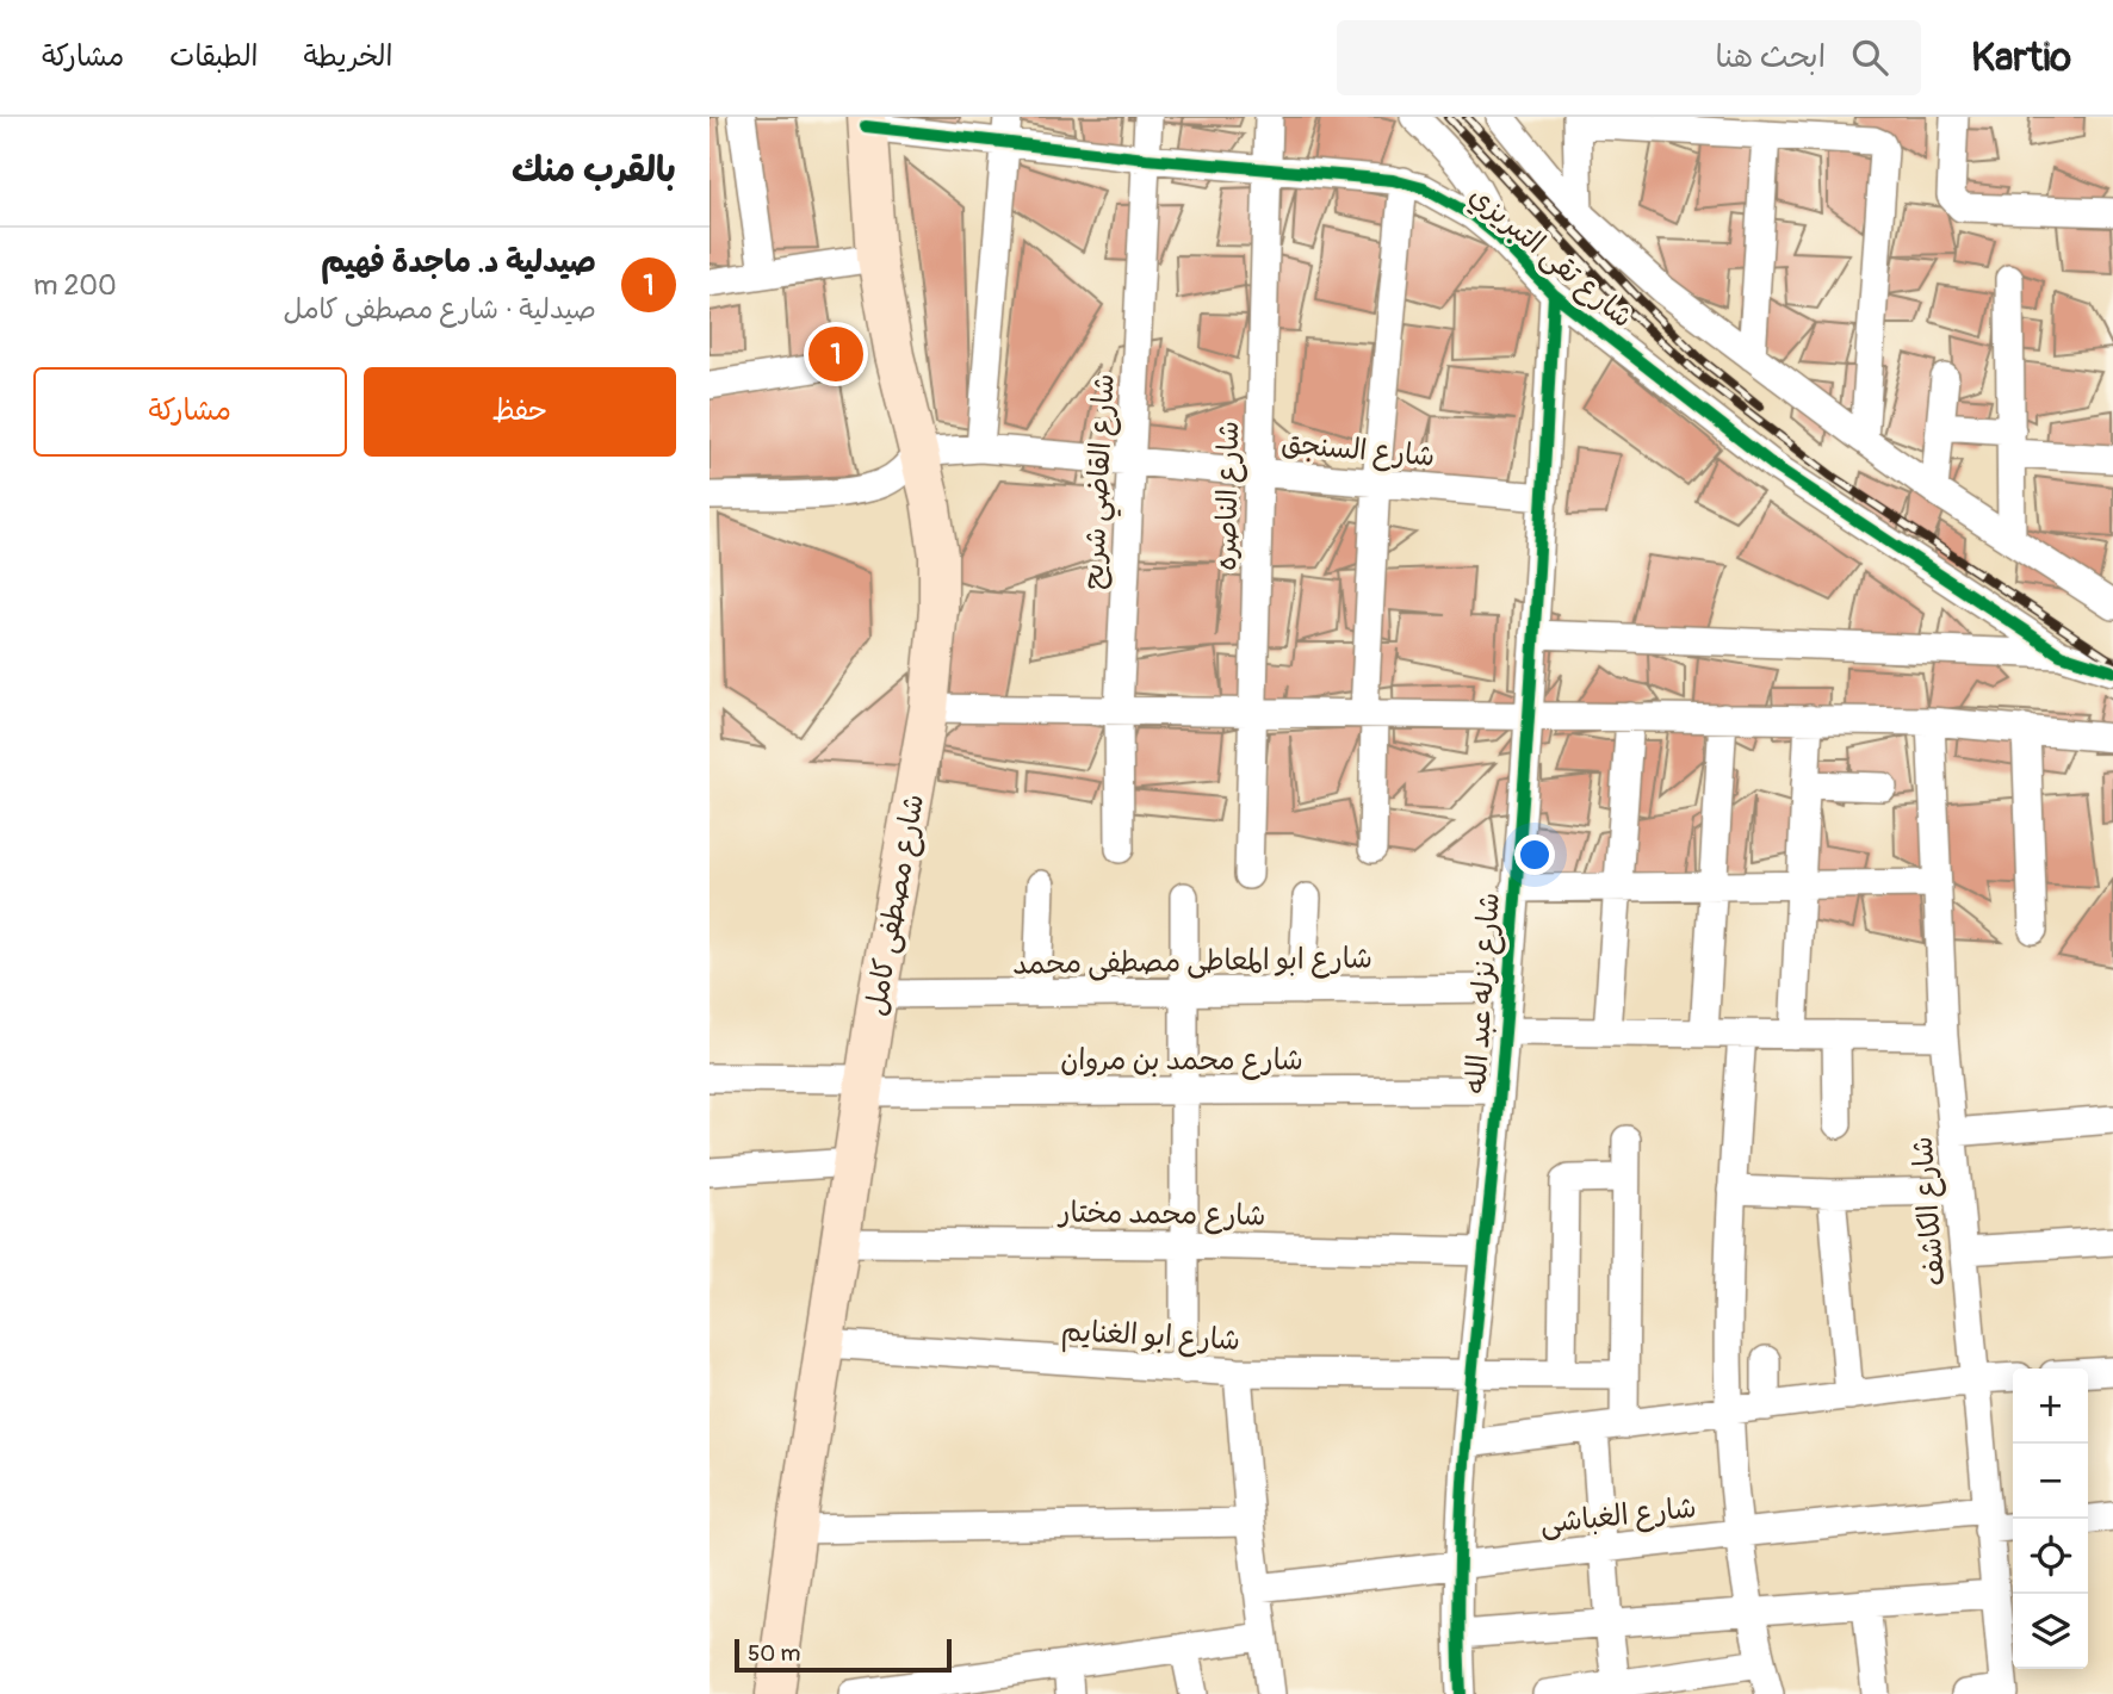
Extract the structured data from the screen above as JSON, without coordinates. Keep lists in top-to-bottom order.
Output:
{
  "streets": {
    "main road": ["شارع مصطفى كامل"],
    "street": [
      "شارع تقى التبريزي",
      "شارع السنجق",
      "شارع القاضي شريح",
      "شارع الناصره",
      "شارع ابو المعاطى مصطفى محمد",
      "شارع نزله عبد الله",
      "شارع محمد بن مروان",
      "شارع الكاشف",
      "شارع محمد مختار",
      "شارع ابو الغنايم",
      "شارع الغباشى"
    ]
  },
  "crossings": [
    ["شارع تقى التبريزي", "شارع القاضي شريح"],
    ["شارع تقى التبريزي", "شارع الناصره"],
    ["شارع تقى التبريزي", "شارع مصطفى كامل"],
    ["شارع تقى التبريزي", "شارع نزله عبد الله"],
    ["شارع السنجق", "شارع القاضي شريح"],
    ["شارع السنجق", "شارع الناصره"],
    ["شارع السنجق", "شارع مصطفى كامل"],
    ["شارع السنجق", "شارع نزله عبد الله"],
    ["شارع مصطفى كامل", "شارع ابو المعاطى مصطفى محمد"],
    ["شارع مصطفى كامل", "شارع محمد بن مروان"],
    ["شارع مصطفى كامل", "شارع محمد مختار"],
    ["شارع مصطفى كامل", "شارع ابو الغنايم"],
    ["شارع ابو المعاطى مصطفى محمد", "شارع نزله عبد الله"],
    ["شارع نزله عبد الله", "شارع محمد بن مروان"],
    ["شارع نزله عبد الله", "شارع محمد مختار"],
    ["شارع نزله عبد الله", "شارع ابو الغنايم"],
    ["شارع نزله عبد الله", "شارع الغباشى"],
    ["شارع الكاشف", "شارع الغباشى"]
  ],
  "scale_bar": "50 m",
  "page": {
    "header": "Kartio",
    "search": "ابحث هنا",
    "nav": ["الخريطة", "الطبقات", "مشاركة"],
    "heading": "بالقرب منك",
    "list": [
      {
        "mark": "1",
        "name": "صيدلية د. ماجدة فهيم",
        "note": "صيدلية · شارع مصطفى كامل",
        "value": "200 m"
      }
    ],
    "pins": "1",
    "buttons": ["حفظ", "مشاركة"],
    "map_buttons": ["+", "−"],
    "scale": "50 m"
  }
}
